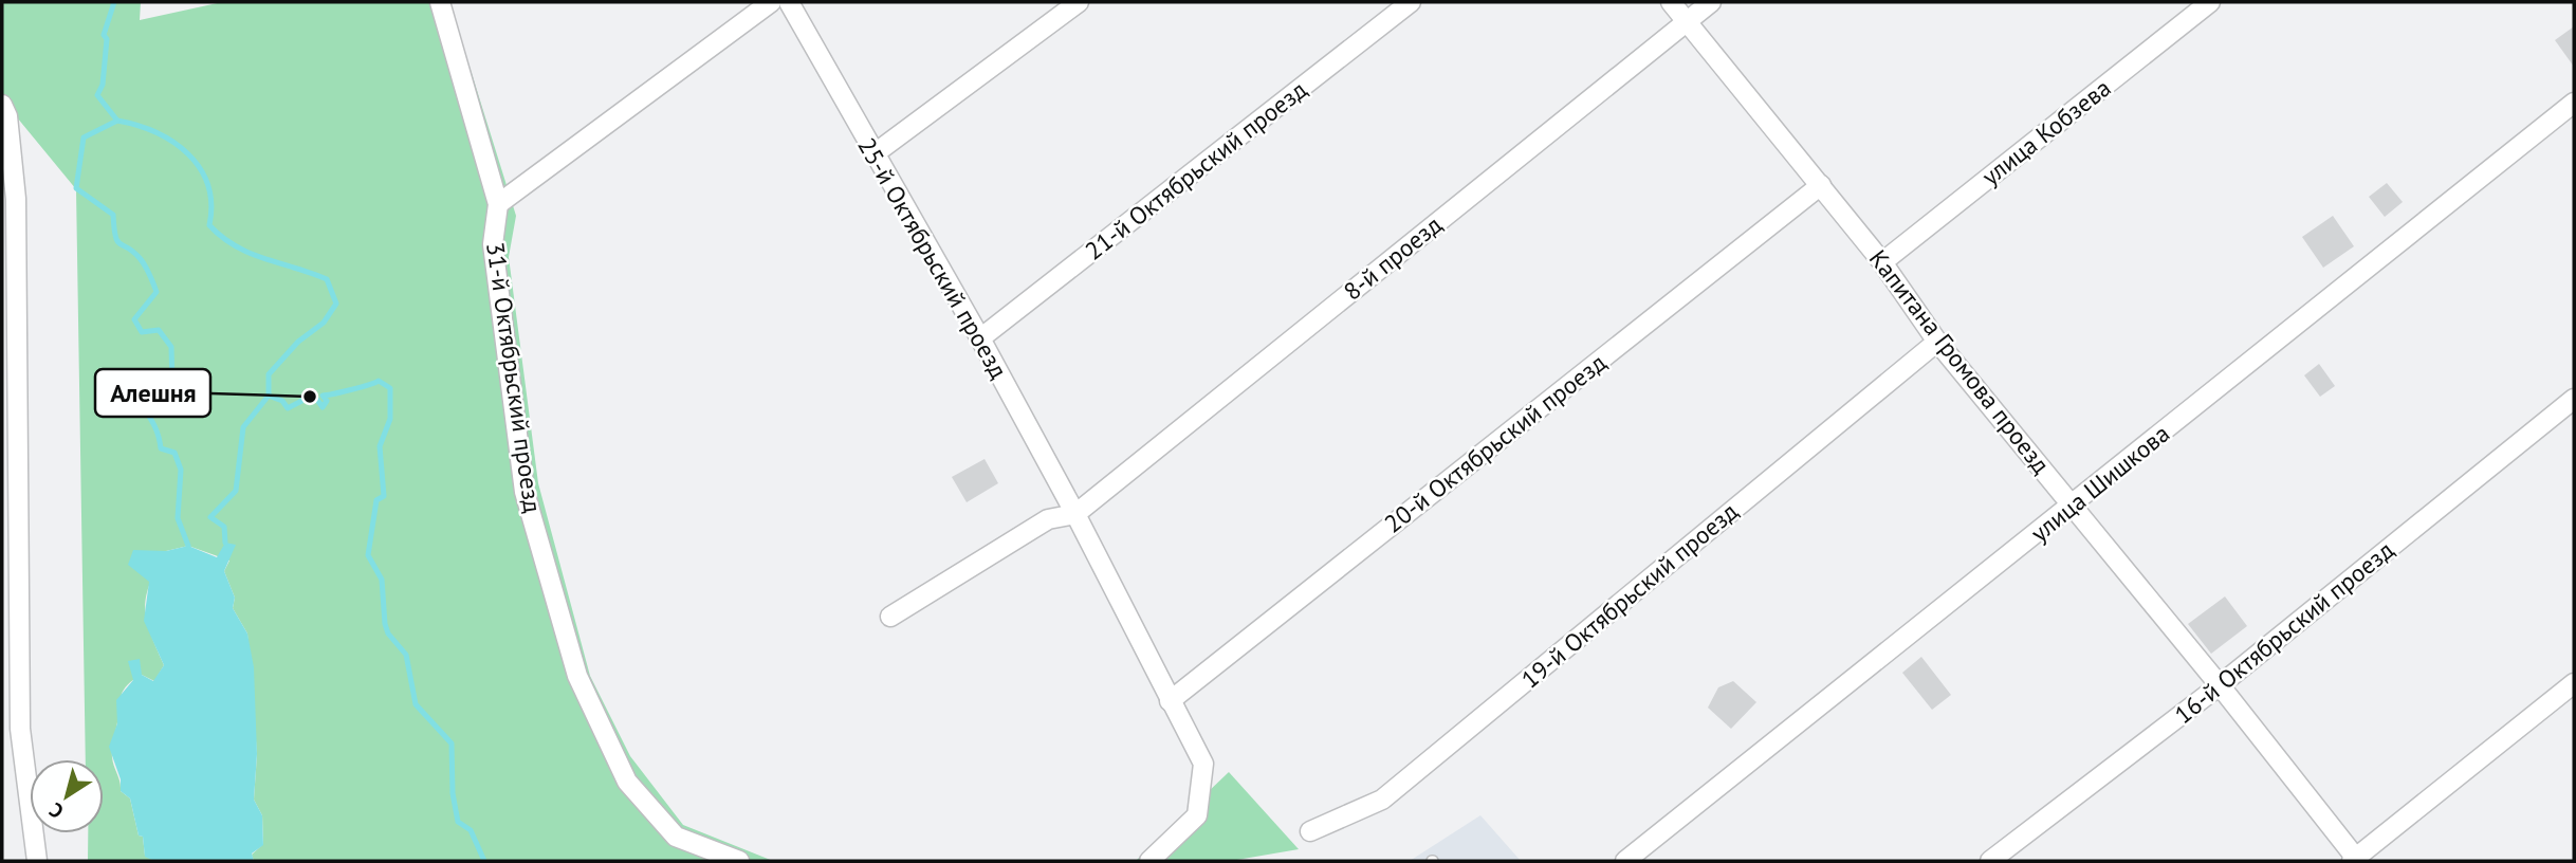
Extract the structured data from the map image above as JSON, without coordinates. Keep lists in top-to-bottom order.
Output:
{
  "streets": {
    "street": [
      "улица Кобзева",
      "21-й Октябрьский проезд",
      "25-й Октябрьский проезд",
      "8-й проезд",
      "Капитана Громова проезд",
      "31-й Октябрьский проезд",
      "20-й Октябрьский проезд",
      "улица Шишкова",
      "19-й Октябрьский проезд",
      "16-й Октябрьский проезд"
    ]
  },
  "crossings": [
    ["улица Кобзева", "Капитана Громова проезд"],
    ["21-й Октябрьский проезд", "25-й Октябрьский проезд"],
    ["25-й Октябрьский проезд", "8-й проезд"],
    ["25-й Октябрьский проезд", "20-й Октябрьский проезд"],
    ["8-й проезд", "Капитана Громова проезд"],
    ["Капитана Громова проезд", "20-й Октябрьский проезд"],
    ["Капитана Громова проезд", "улица Шишкова"],
    ["Капитана Громова проезд", "19-й Октябрьский проезд"],
    ["Капитана Громова проезд", "16-й Октябрьский проезд"]
  ],
  "places": ["Алешня"],
  "north": "bottom left"
}
